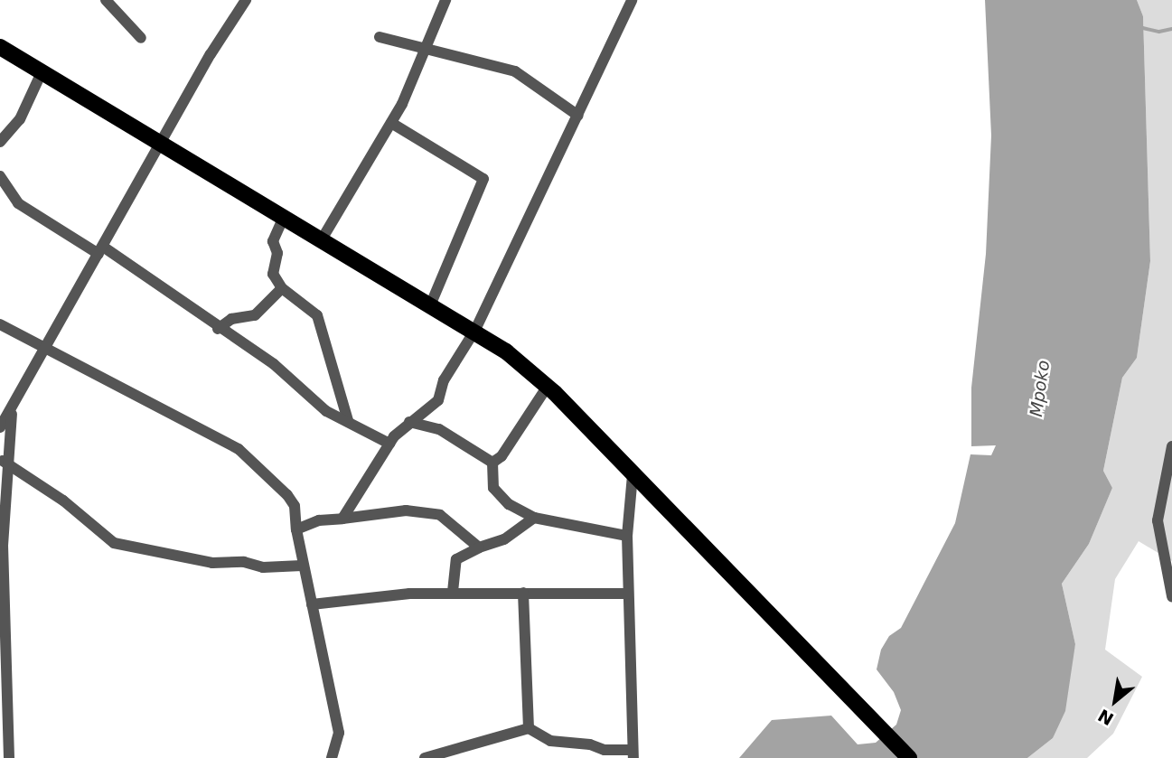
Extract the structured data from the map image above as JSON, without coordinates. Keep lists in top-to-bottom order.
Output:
{
  "water": ["Mpoko"],
  "north": "bottom left"
}
